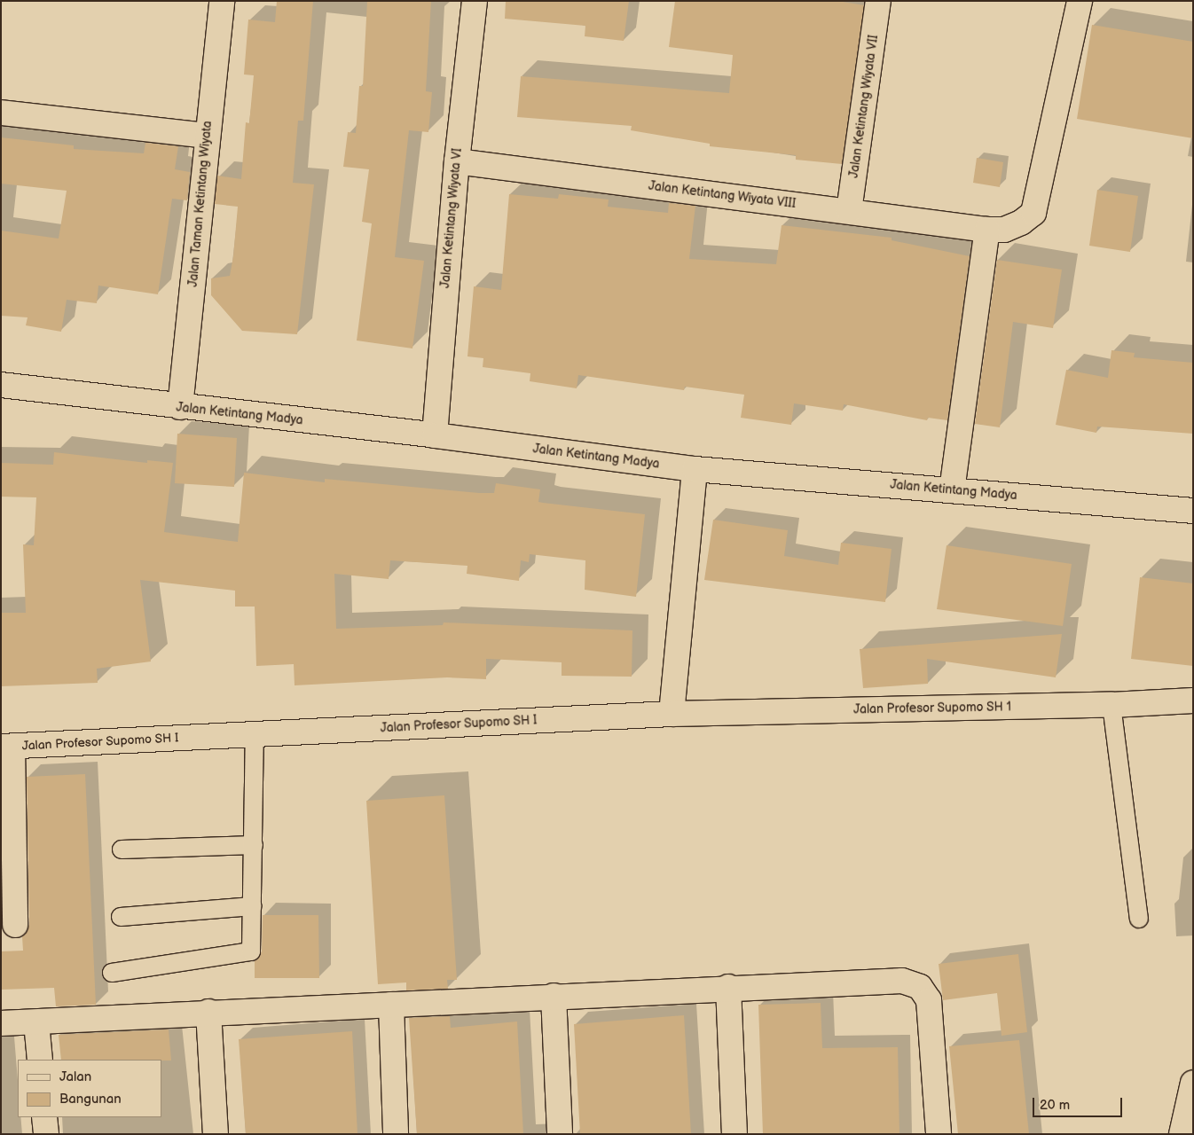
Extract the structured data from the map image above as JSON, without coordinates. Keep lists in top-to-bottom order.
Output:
{
  "streets": {
    "street": [
      "Jalan Ketintang Wiyata VII",
      "Jalan Ketintang Wiyata VIII",
      "Jalan Taman Ketintang Wiyata",
      "Jalan Ketintang Wiyata VI",
      "Jalan Ketintang Madya",
      "Jalan Profesor Supomo SH 1",
      "Jalan Profesor Supomo SH I"
    ]
  },
  "crossings": [
    ["Jalan Ketintang Wiyata VII", "Jalan Ketintang Wiyata VIII"],
    ["Jalan Ketintang Wiyata VIII", "Jalan Ketintang Wiyata VI"],
    ["Jalan Taman Ketintang Wiyata", "Jalan Ketintang Madya"],
    ["Jalan Ketintang Wiyata VI", "Jalan Ketintang Madya"],
    ["Jalan Profesor Supomo SH 1", "Jalan Profesor Supomo SH I"]
  ],
  "legend": ["Jalan", "Bangunan"],
  "scale_bar": "20 m"
}
